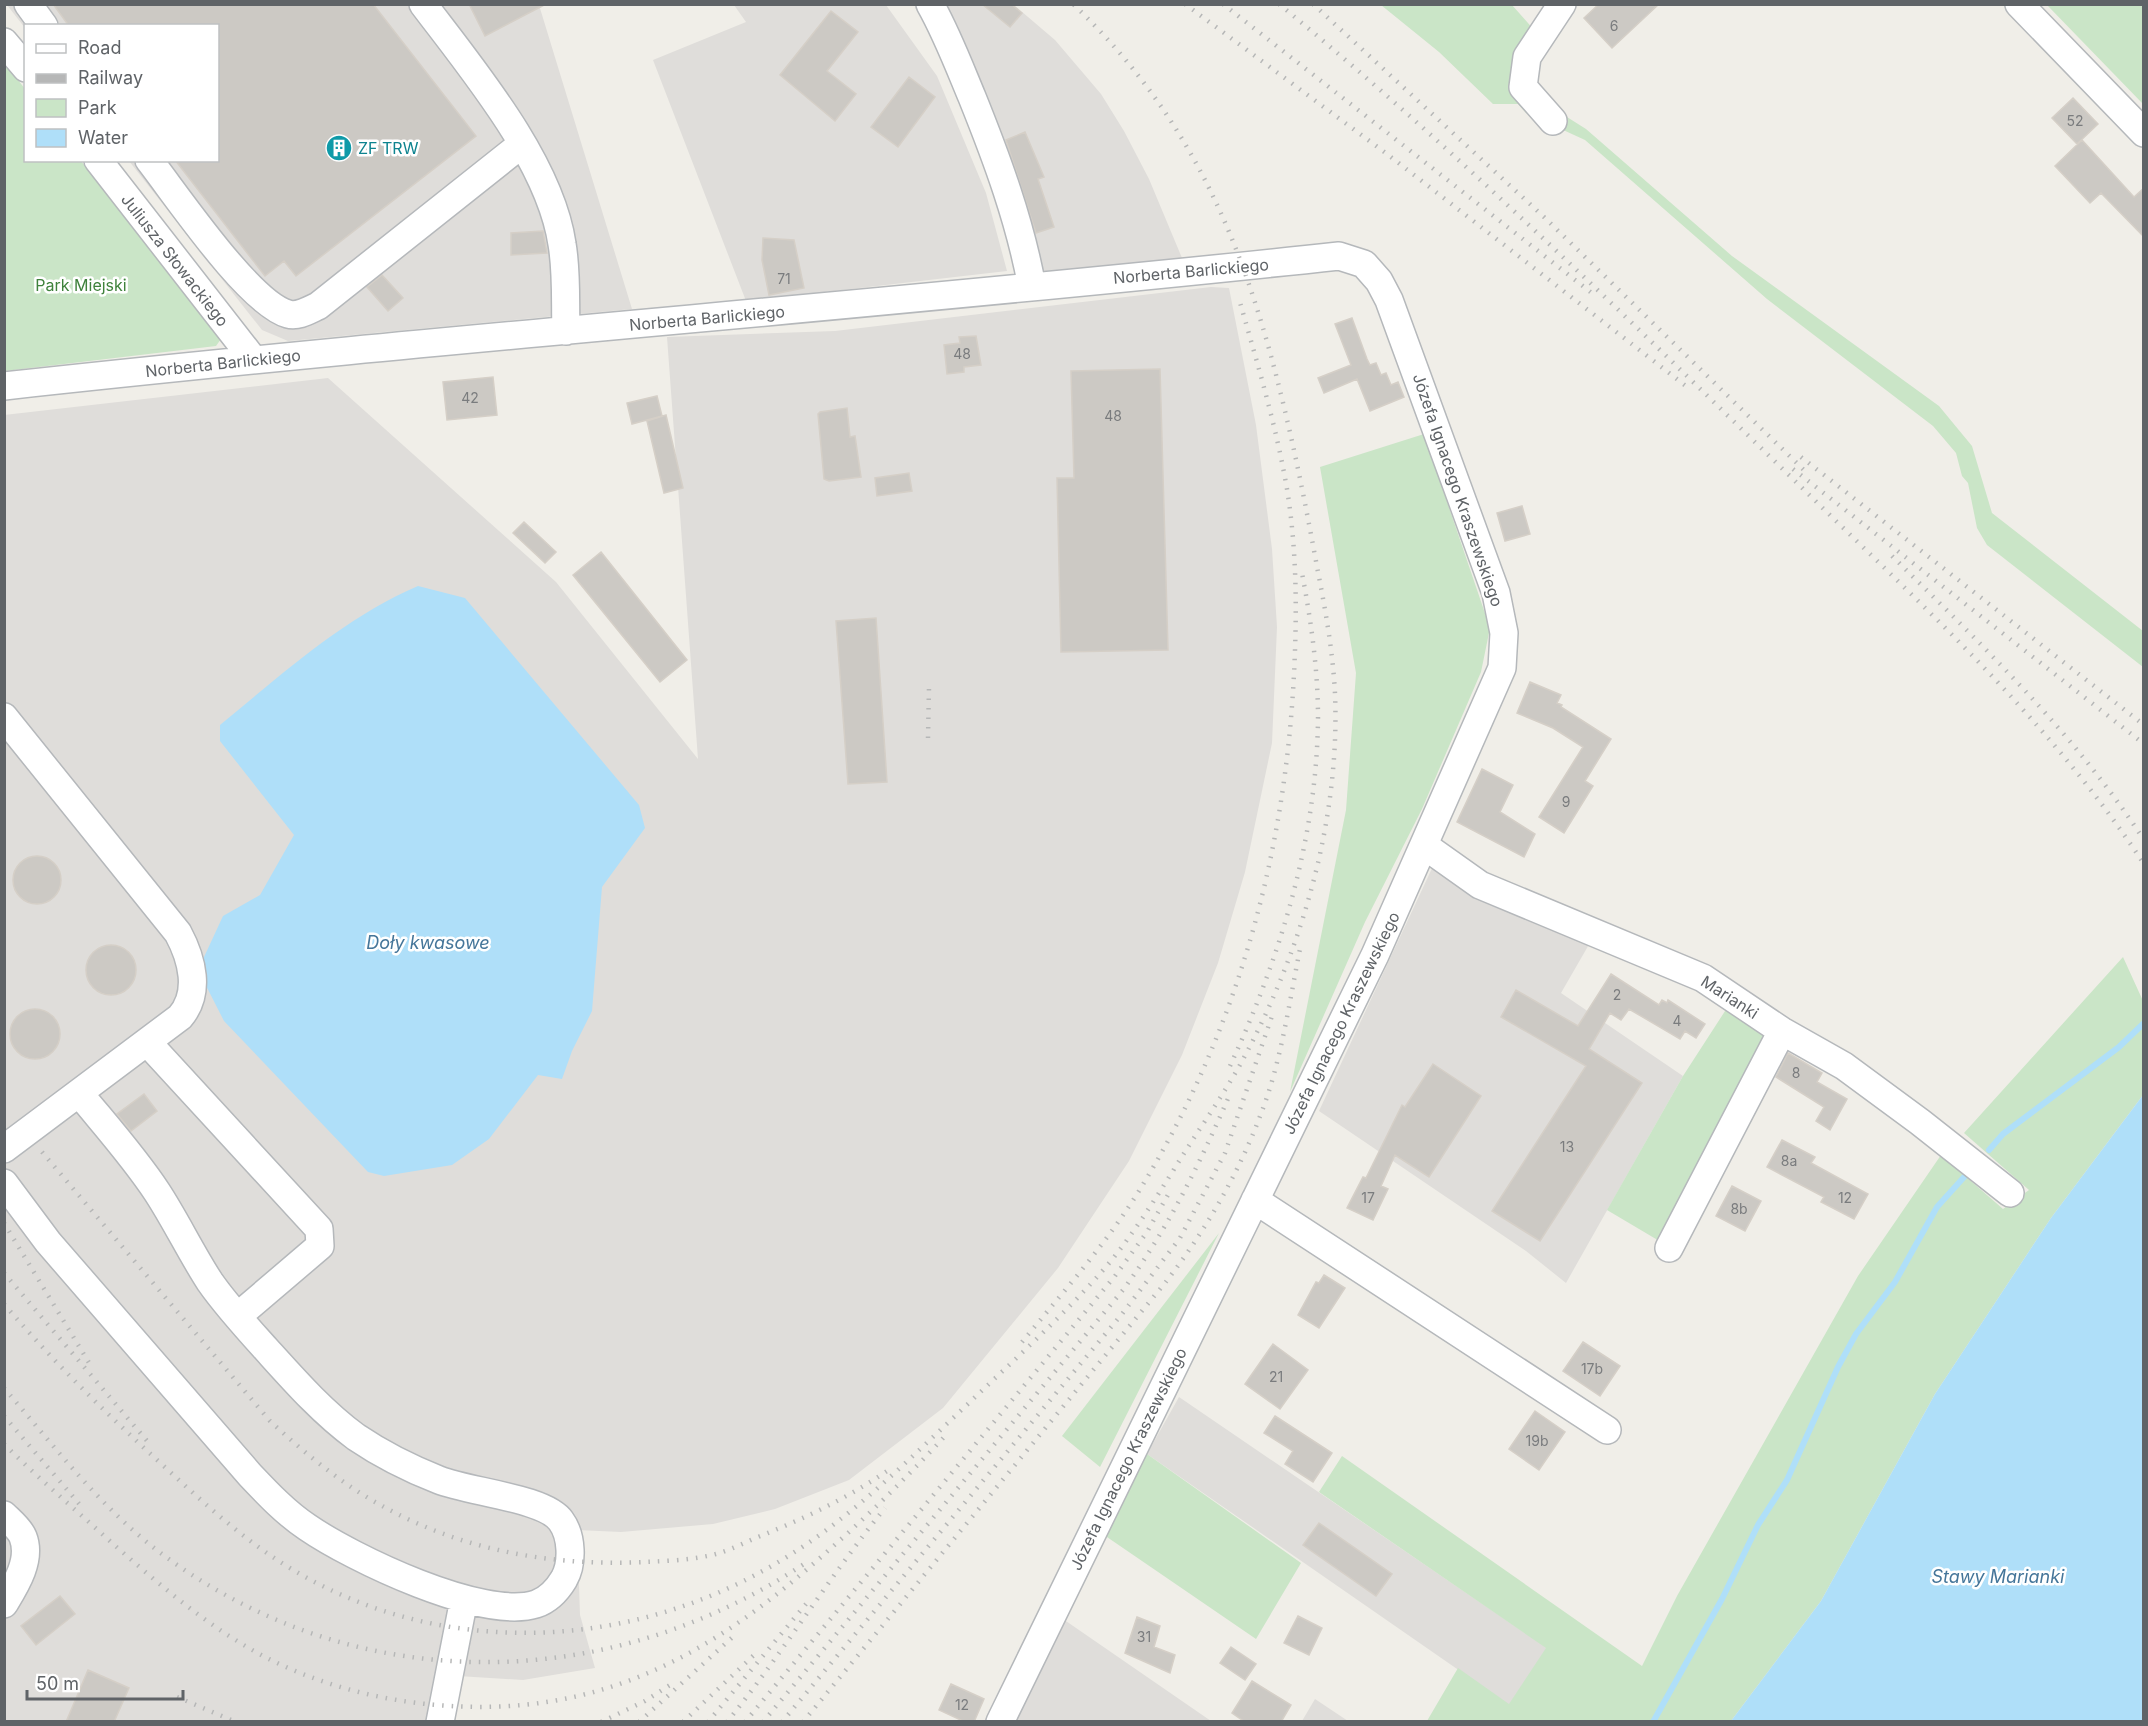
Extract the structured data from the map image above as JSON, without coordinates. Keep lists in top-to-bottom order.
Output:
{
  "streets": {
    "street": [
      "Juliusza Słowackiego",
      "Norberta Barlickiego",
      "Józefa Ignacego Kraszewskiego",
      "Marianki"
    ]
  },
  "crossings": [
    ["Juliusza Słowackiego", "Norberta Barlickiego"],
    ["Norberta Barlickiego", "Józefa Ignacego Kraszewskiego"],
    ["Józefa Ignacego Kraszewskiego", "Marianki"]
  ],
  "water": ["Doły kwasowe", "Stawy Marianki"],
  "parks": ["Park Miejski"],
  "places": {
    "building": ["ZF TRW"]
  },
  "house_numbers": [
    "6",
    "52",
    "71",
    "48",
    "42",
    "48",
    "9",
    "2",
    "4",
    "8",
    "13",
    "8a",
    "17",
    "12",
    "8b",
    "17b",
    "21",
    "19b",
    "31",
    "12"
  ],
  "legend": [
    "Road",
    "Railway",
    "Park",
    "Water"
  ],
  "scale_bar": "50 m"
}
